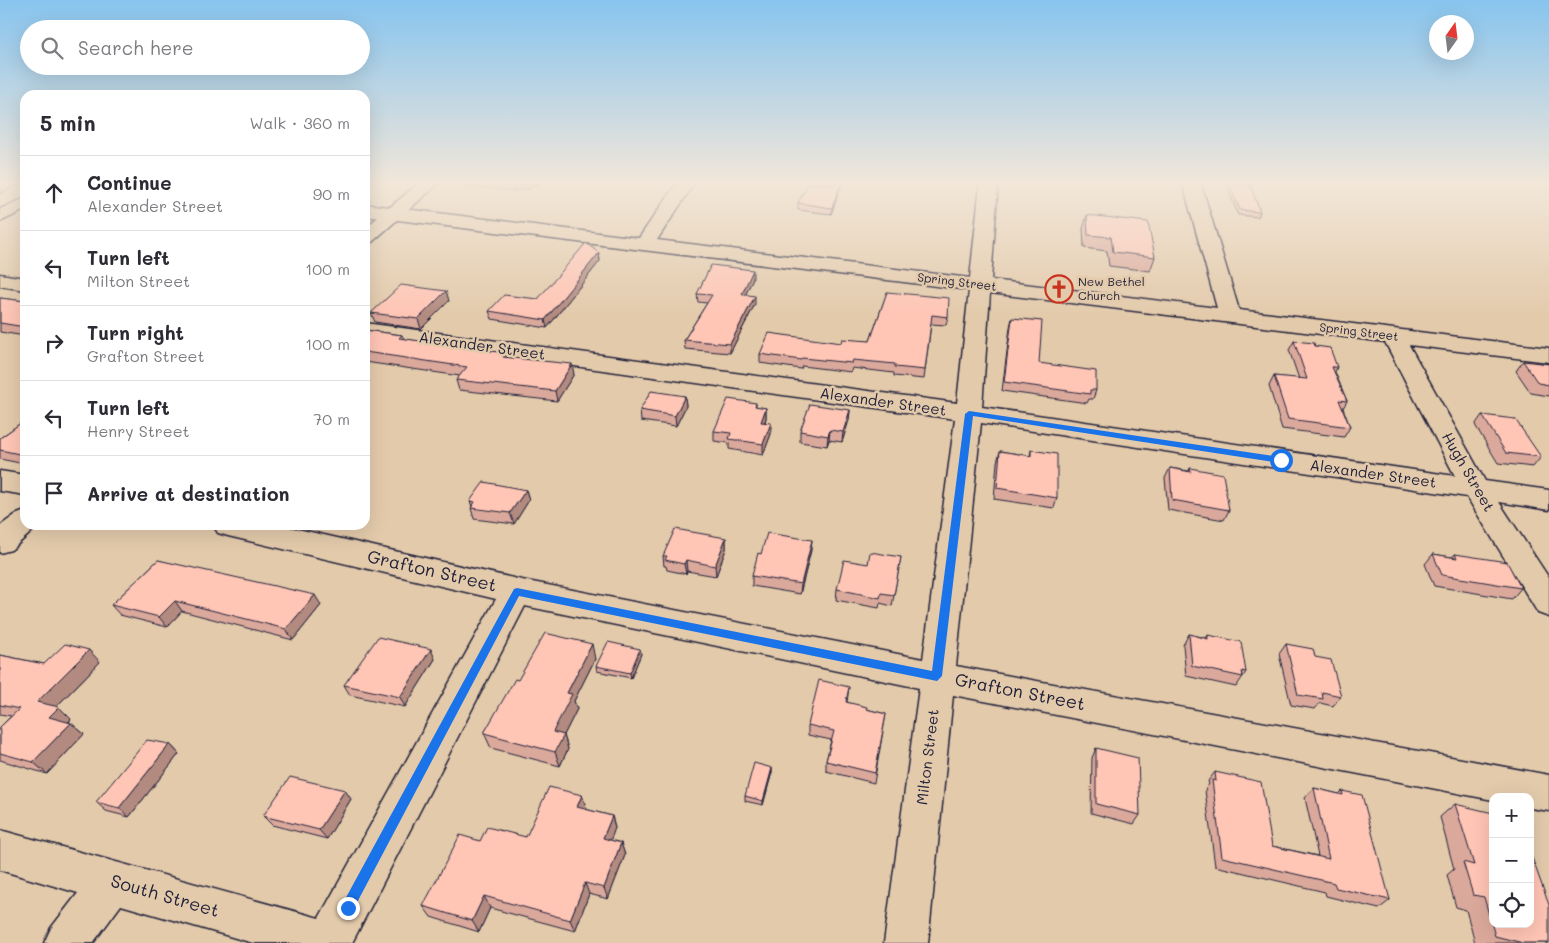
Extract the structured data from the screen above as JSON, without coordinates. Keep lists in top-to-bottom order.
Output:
{
  "streets": {
    "street": [
      "Spring Street",
      "Alexander Street",
      "Hugh Street",
      "Grafton Street",
      "Milton Street",
      "South Street"
    ]
  },
  "crossings": [
    ["Spring Street", "Hugh Street"],
    ["Spring Street", "Milton Street"],
    ["Alexander Street", "Hugh Street"],
    ["Alexander Street", "Milton Street"],
    ["Grafton Street", "Milton Street"]
  ],
  "places": {
    "church": ["New Bethel Church"]
  },
  "north": "top",
  "page": {
    "search": "Search here",
    "heading": ["5 min", "Walk · 360 m"],
    "list": [
      ["Continue", "Alexander Street", "90 m"],
      ["Turn left", "Milton Street", "100 m"],
      ["Turn right", "Grafton Street", "100 m"],
      ["Turn left", "Henry Street", "70 m"],
      "Arrive at destination"
    ],
    "map_buttons": ["+", "−"]
  }
}
